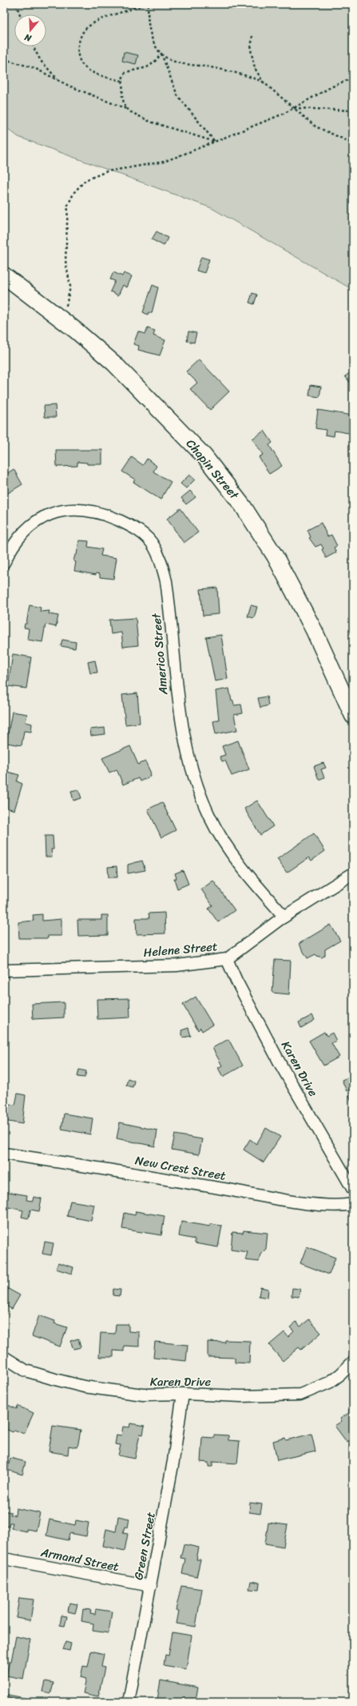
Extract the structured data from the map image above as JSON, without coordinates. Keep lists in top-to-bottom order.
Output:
{
  "streets": {
    "main road": ["Chapin Street"],
    "street": [
      "Americo Street",
      "Helene Street",
      "Karen Drive",
      "New Crest Street",
      "Green Street",
      "Armand Street"
    ]
  },
  "crossings": [
    ["Americo Street", "Helene Street"],
    ["Helene Street", "Karen Drive"],
    ["Karen Drive", "Green Street"],
    ["Green Street", "Armand Street"]
  ],
  "north": "bottom"
}
